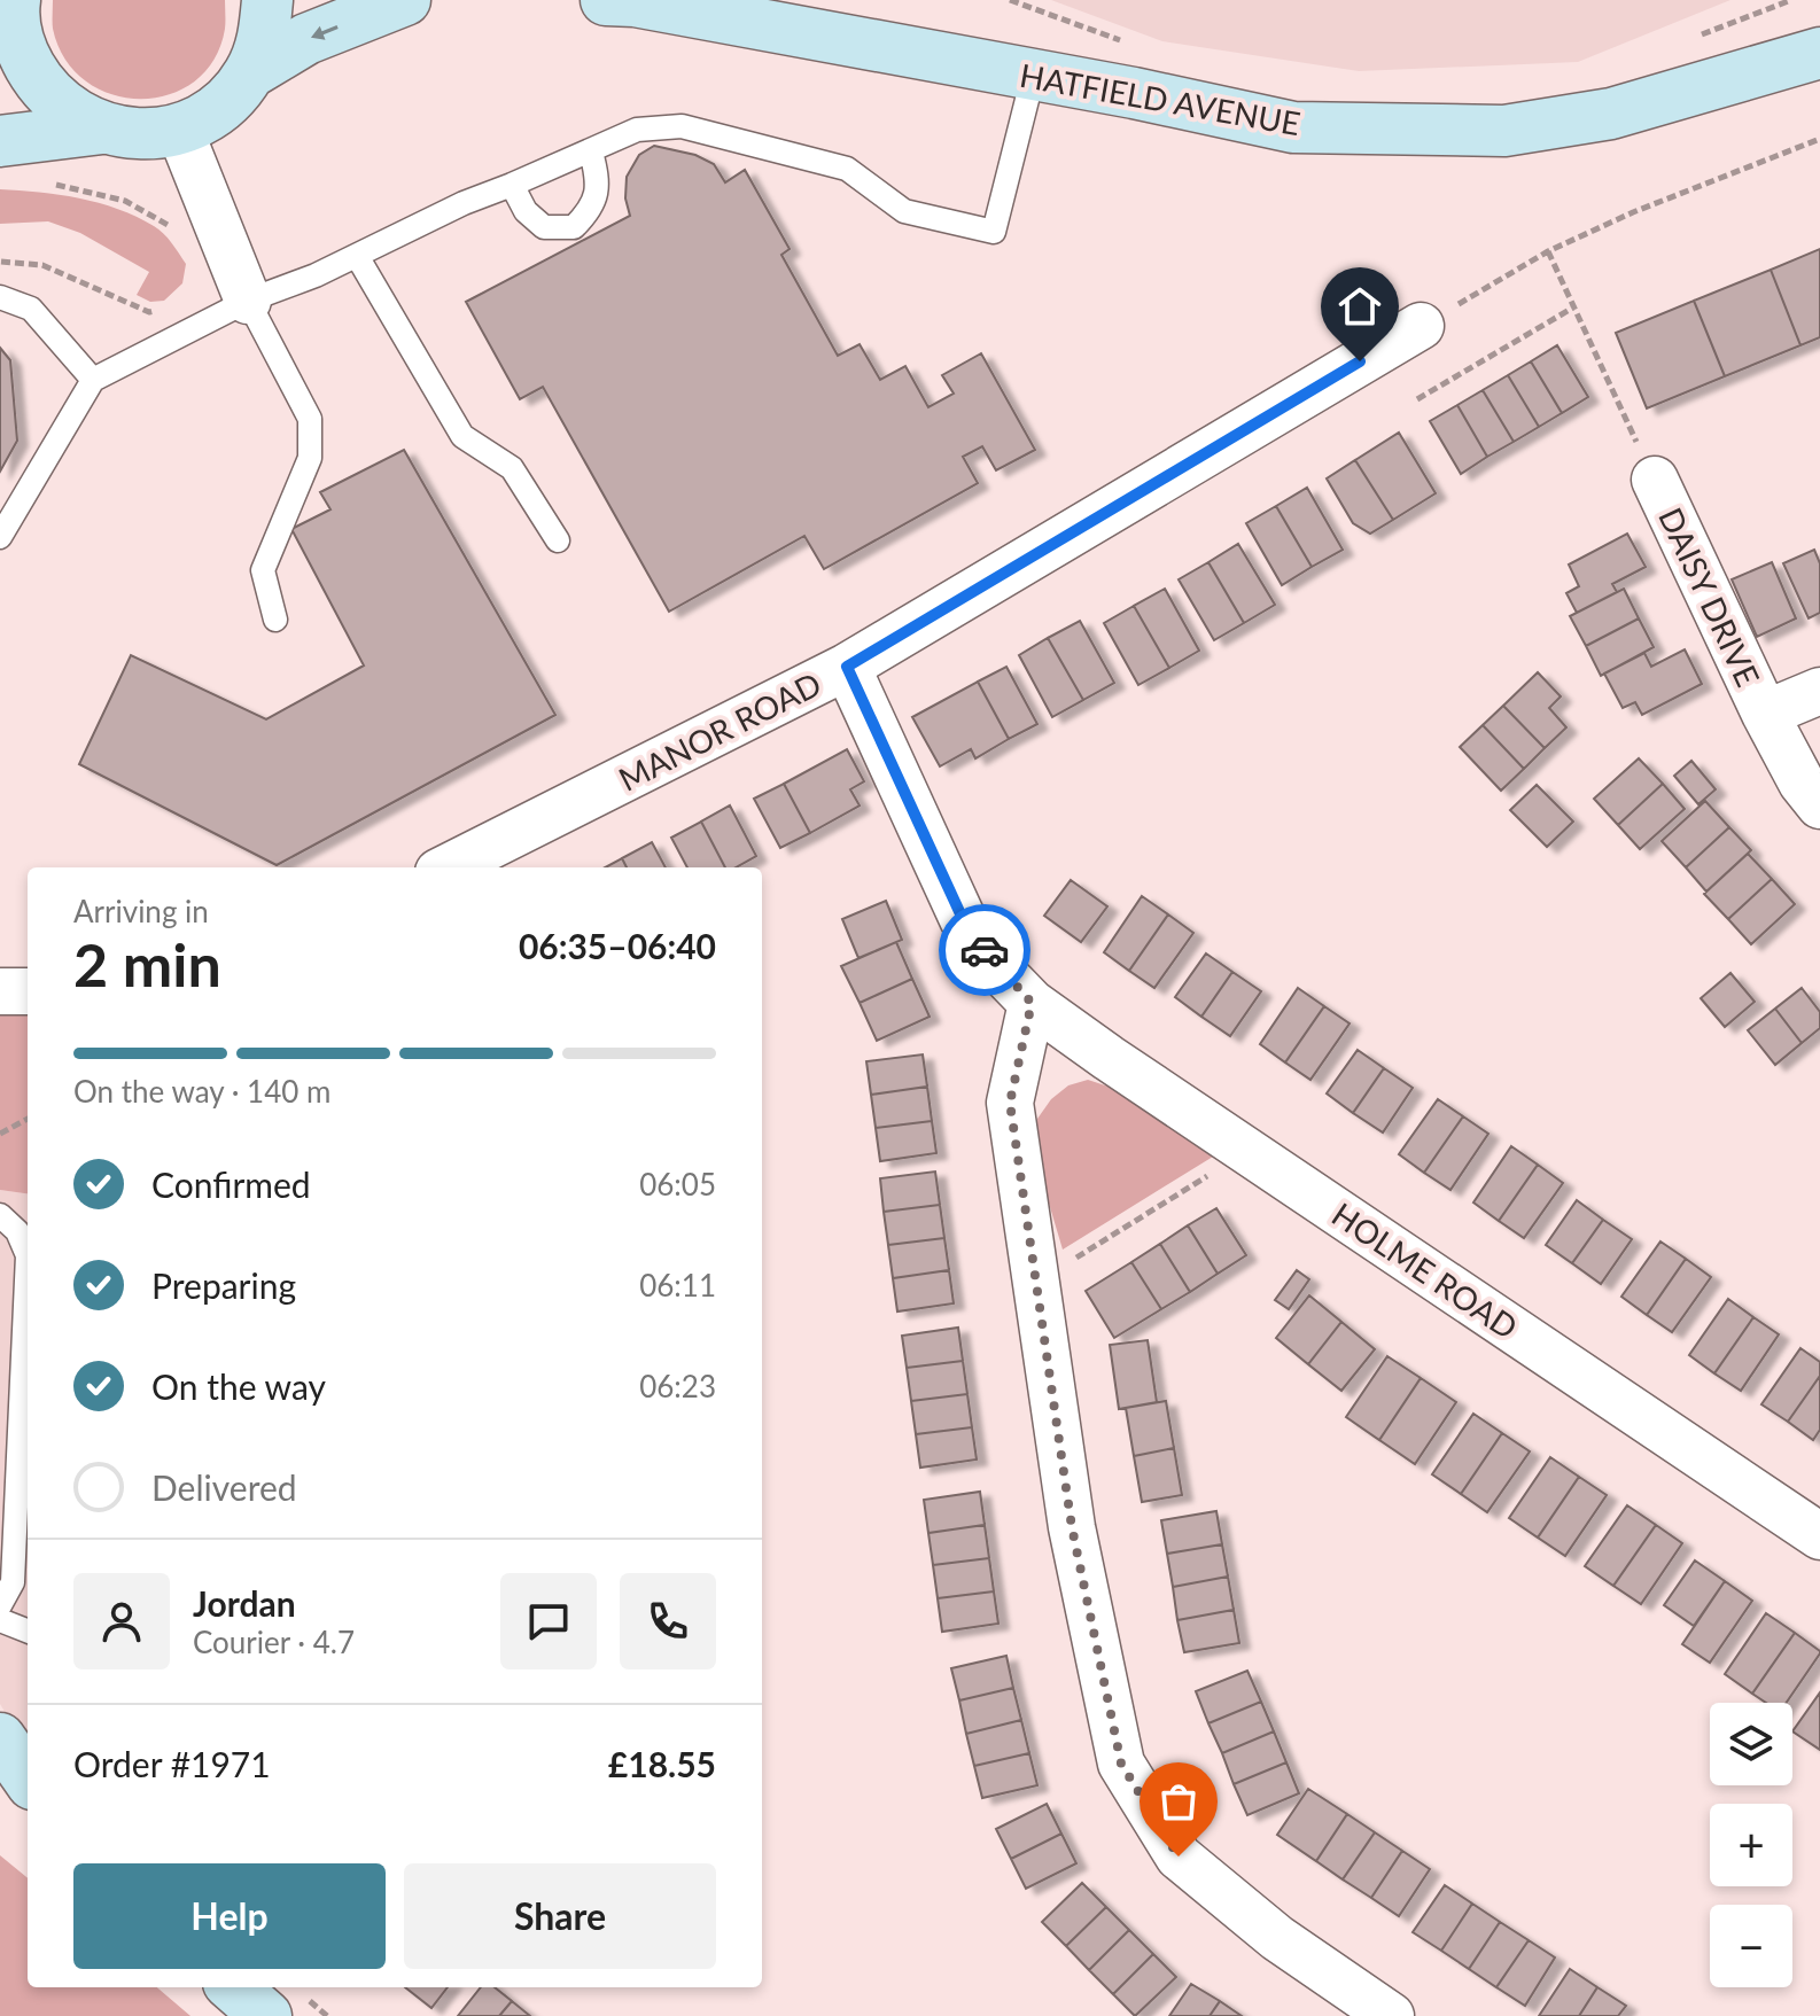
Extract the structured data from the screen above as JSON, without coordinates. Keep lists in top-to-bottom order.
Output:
{
  "streets": {
    "street": [
      "HATFIELD AVENUE",
      "DAISY DRIVE",
      "MANOR ROAD",
      "HOLME ROAD"
    ]
  },
  "crossings": [
    ["MANOR ROAD", "HOLME ROAD"]
  ],
  "page": {
    "heading": ["2 min", "Arriving in", "06:35–06:40"],
    "panel": [
      "Jordan",
      "Courier · 4.7",
      "Order #1971",
      "£18.55"
    ],
    "bar": "On the way · 140 m",
    "list": [
      ["Confirmed", "06:05"],
      ["Preparing", "06:11"],
      ["On the way", "06:23"],
      "Delivered"
    ],
    "map_buttons": ["+", "−"],
    "buttons": ["Help", "Share"]
  }
}
